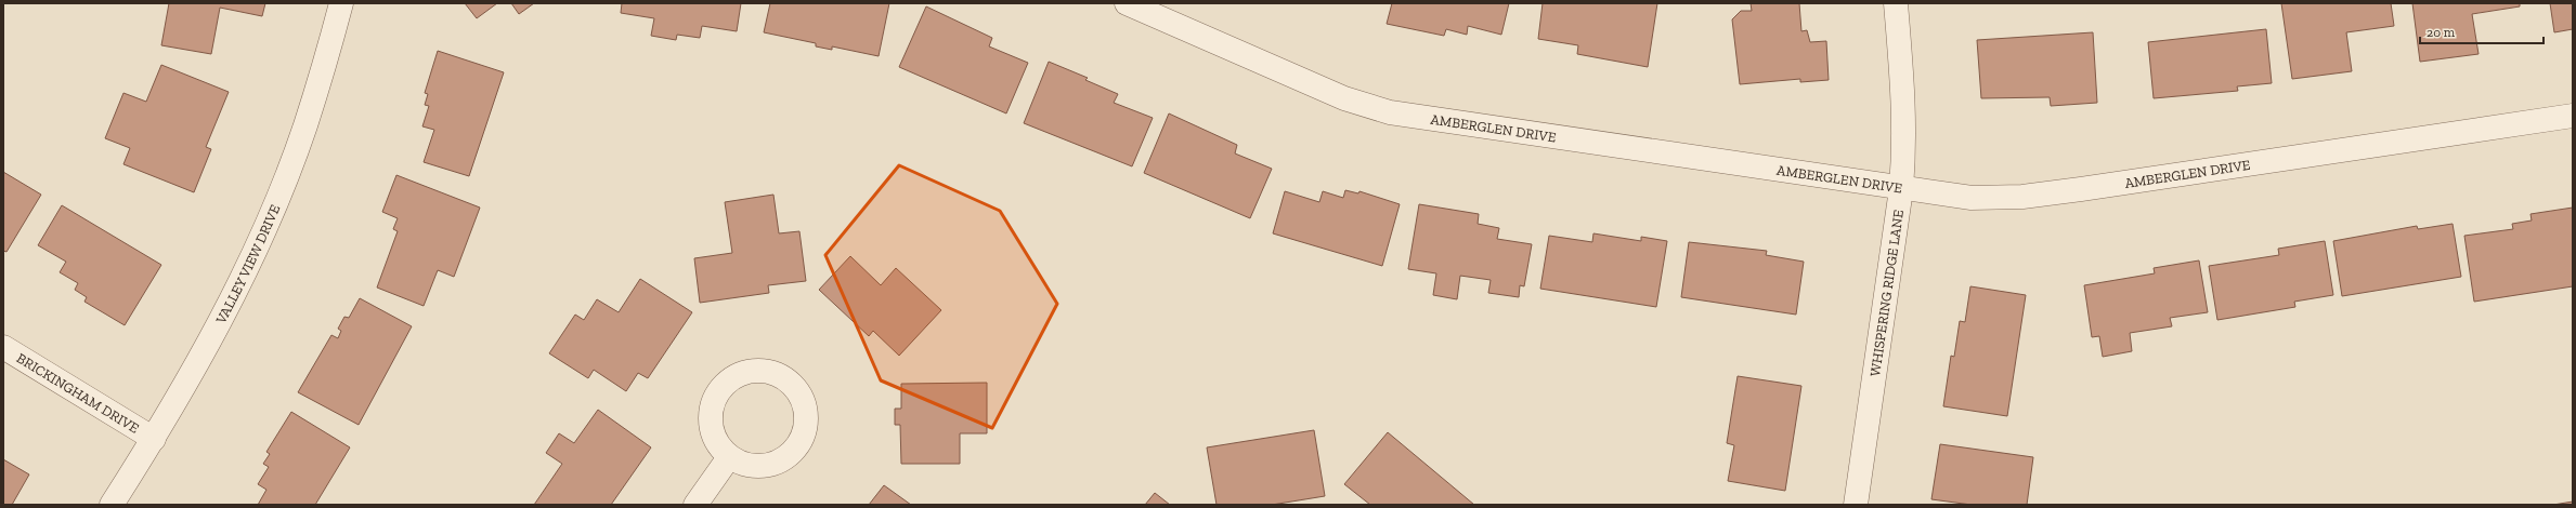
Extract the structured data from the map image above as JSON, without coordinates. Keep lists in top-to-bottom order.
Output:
{
  "streets": {
    "street": [
      "AMBERGLEN DRIVE",
      "VALLEY VIEW DRIVE",
      "WHISPERING RIDGE LANE",
      "BRICKINGHAM DRIVE"
    ]
  },
  "crossings": [
    ["AMBERGLEN DRIVE", "WHISPERING RIDGE LANE"],
    ["VALLEY VIEW DRIVE", "BRICKINGHAM DRIVE"]
  ],
  "scale_bar": "20 m"
}
